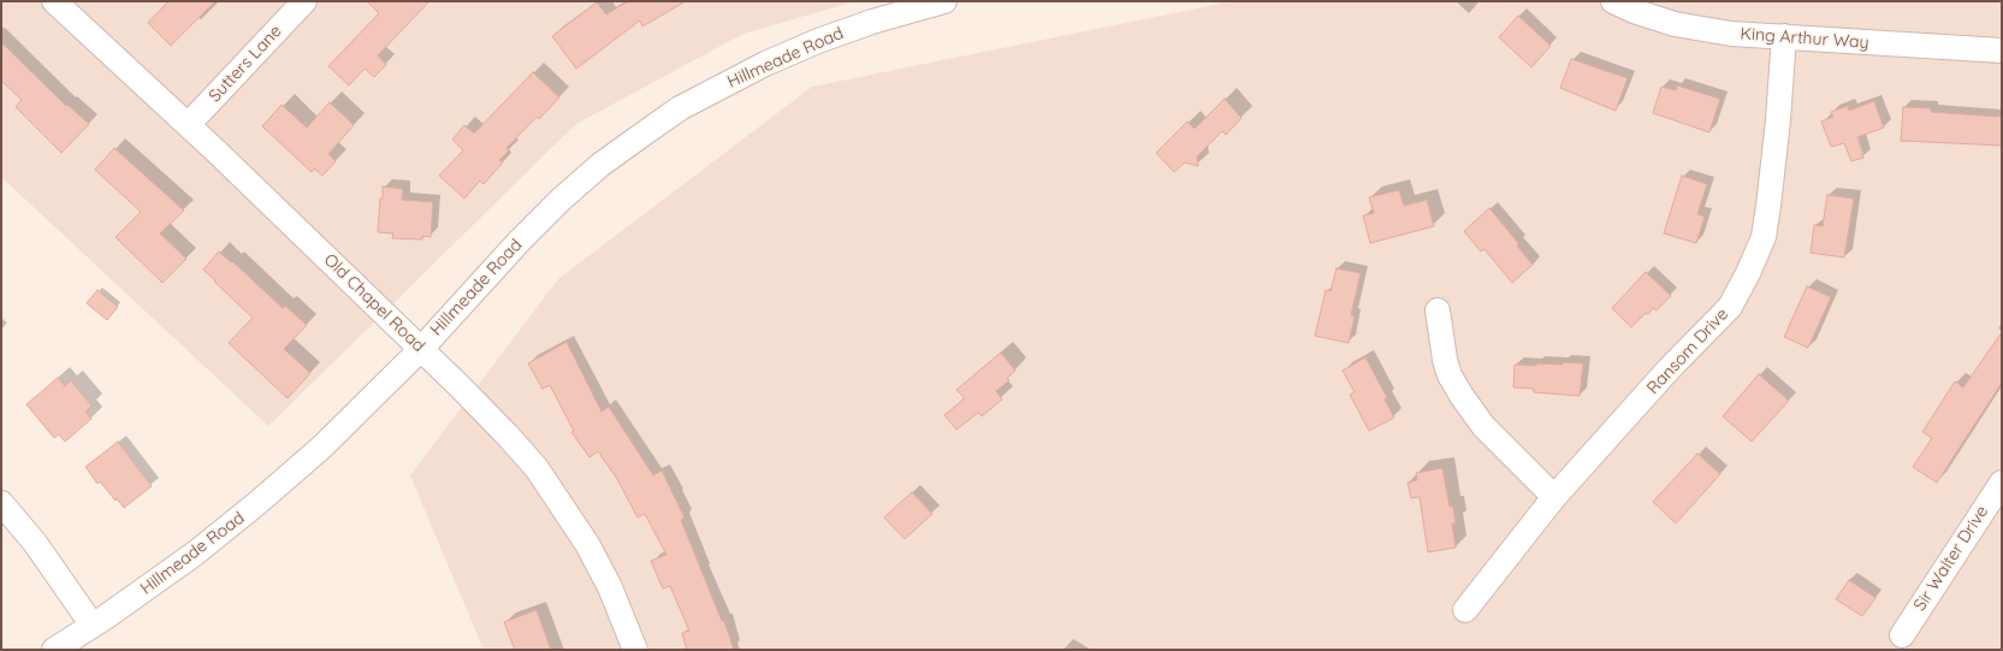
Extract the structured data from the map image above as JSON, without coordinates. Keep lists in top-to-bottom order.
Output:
{
  "streets": {
    "street": [
      "King Arthur Way",
      "Hillmeade Road",
      "Sutters Lane",
      "Old Chapel Road",
      "Ransom Drive",
      "Sir Walter Drive"
    ]
  },
  "crossings": [
    ["King Arthur Way", "Ransom Drive"],
    ["Hillmeade Road", "Old Chapel Road"],
    ["Sutters Lane", "Old Chapel Road"]
  ]
}
